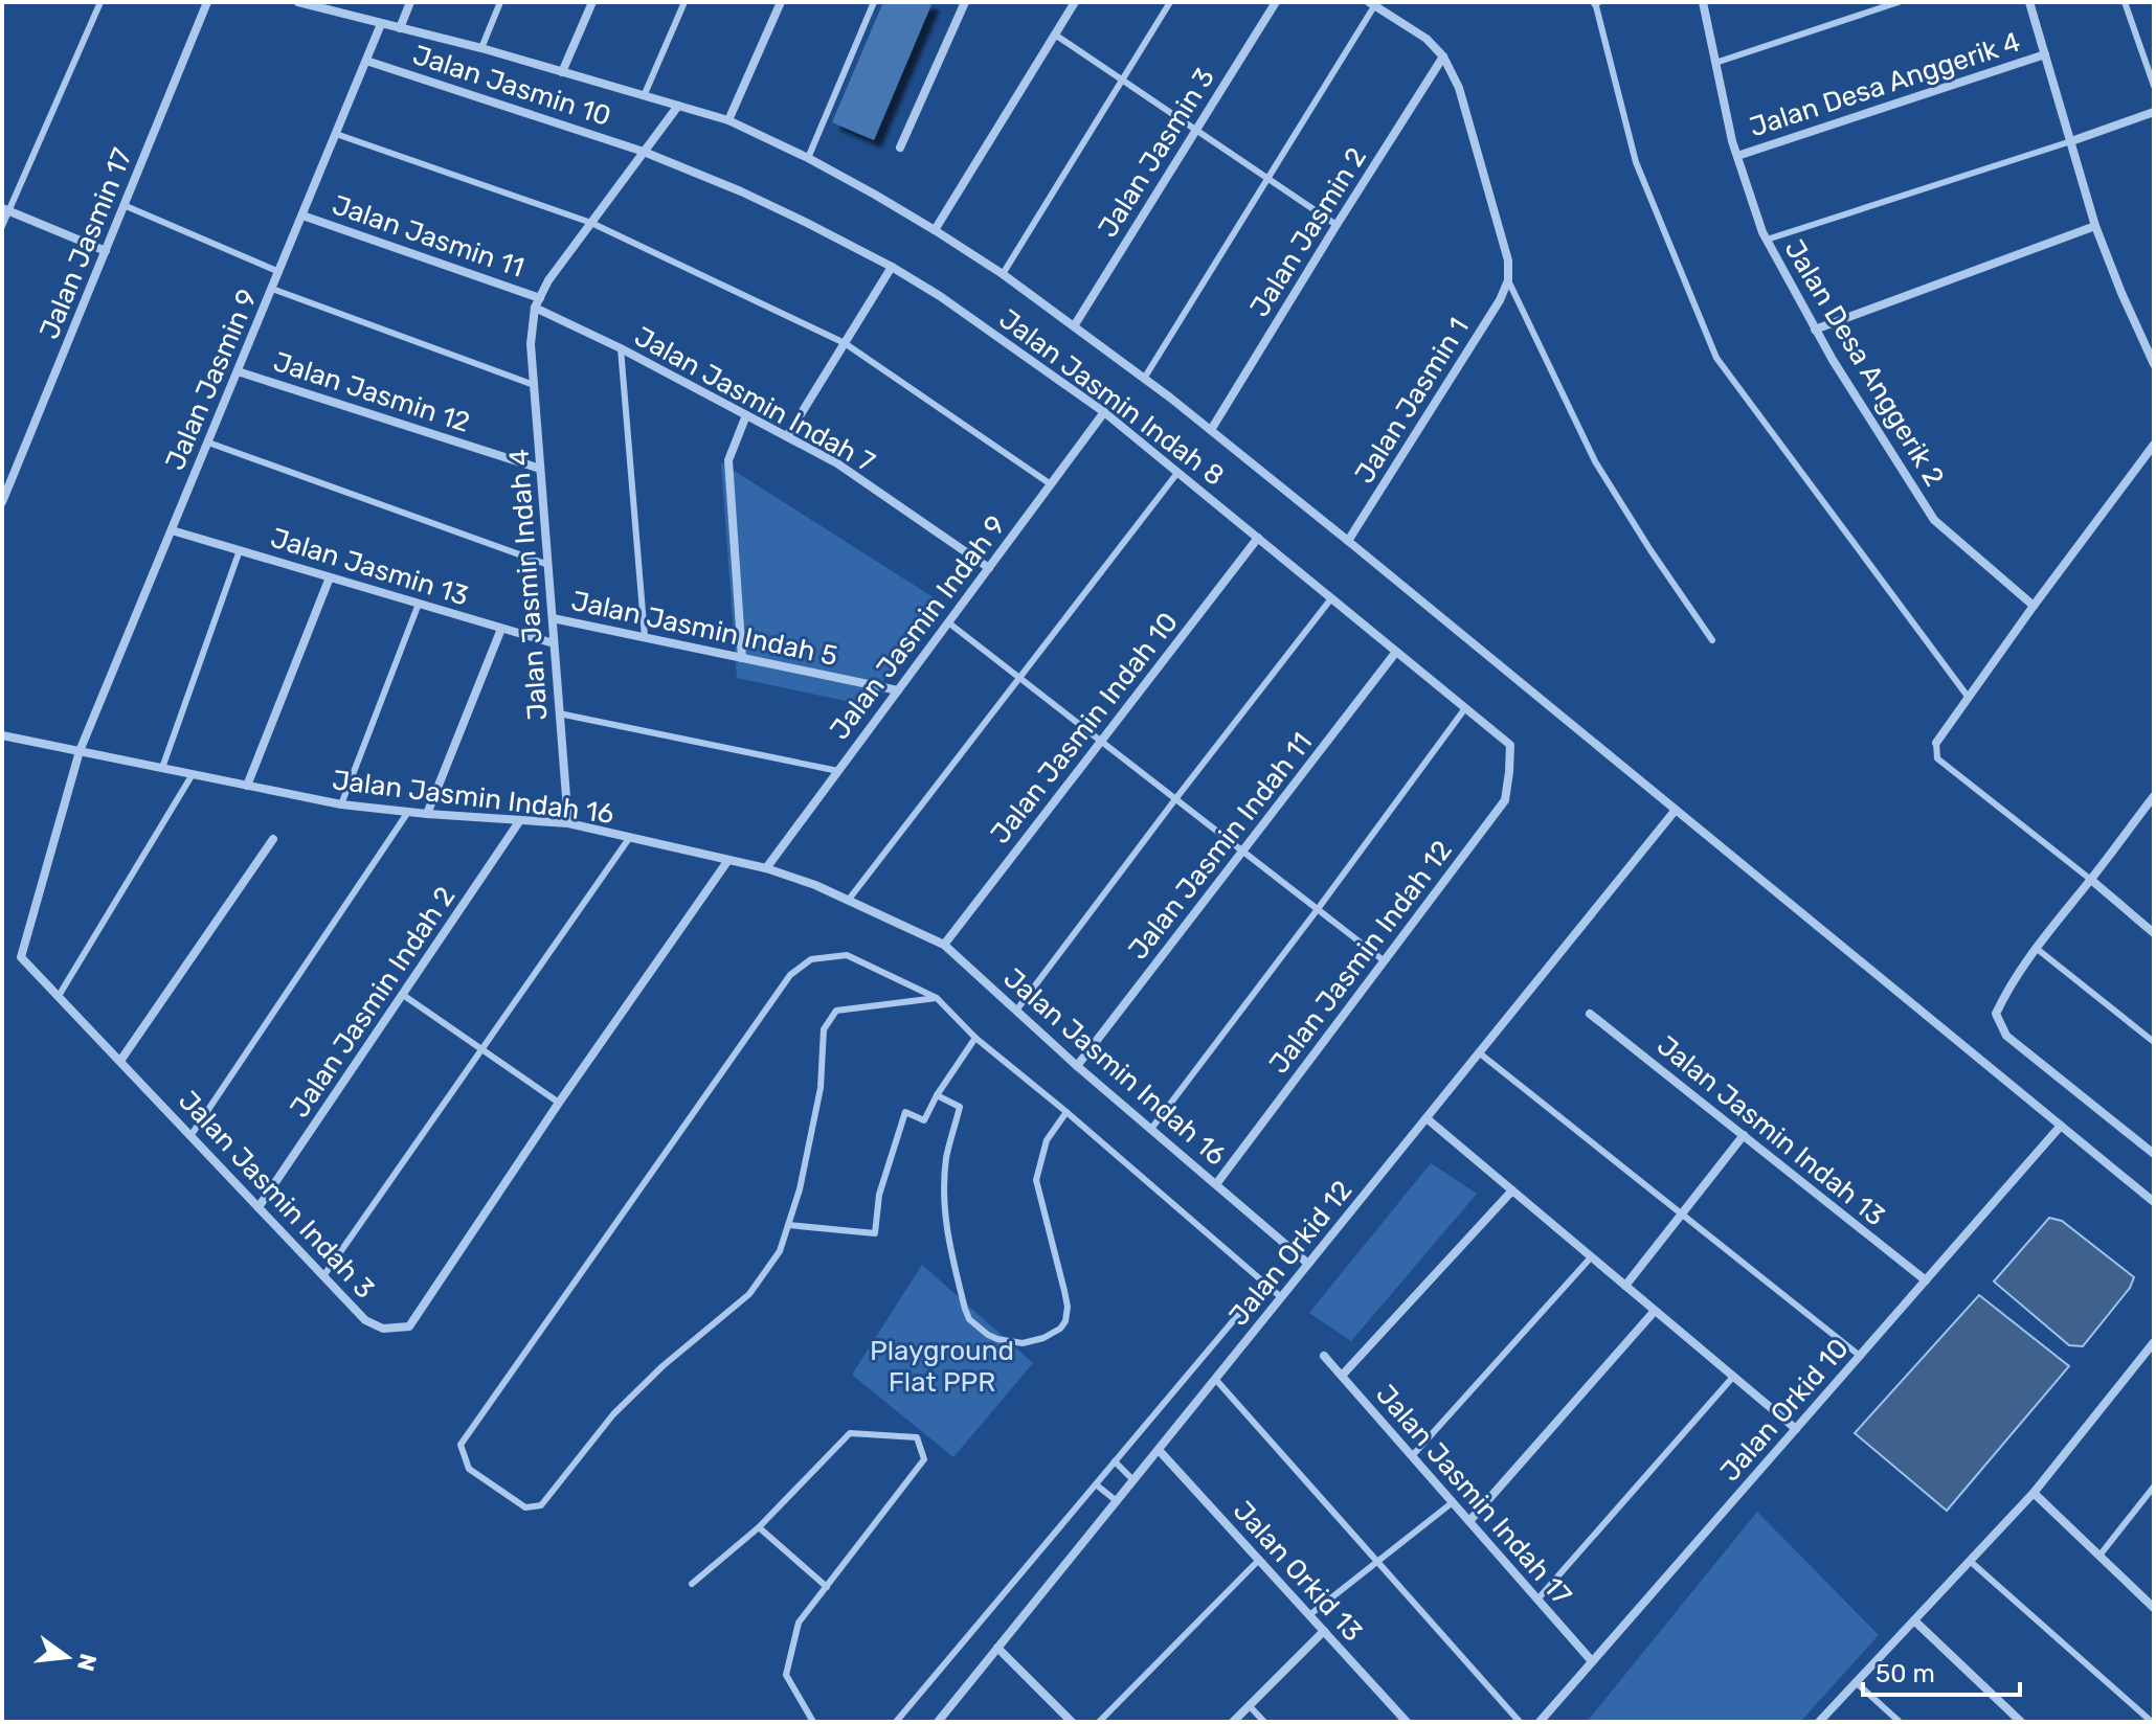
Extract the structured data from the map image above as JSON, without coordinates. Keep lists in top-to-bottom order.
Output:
{
  "streets": {
    "street": [
      "Jalan Desa Anggerik 4",
      "Jalan Jasmin 10",
      "Jalan Jasmin 3",
      "Jalan Jasmin 2",
      "Jalan Jasmin 11",
      "Jalan Jasmin 17",
      "Jalan Desa Anggerik 2",
      "Jalan Jasmin 9",
      "Jalan Jasmin 12",
      "Jalan Jasmin Indah 8",
      "Jalan Jasmin Indah 7",
      "Jalan Jasmin 1",
      "Jalan Jasmin 13",
      "Jalan Jasmin Indah 4",
      "Jalan Jasmin Indah 9",
      "Jalan Jasmin Indah 5",
      "Jalan Jasmin Indah 10",
      "Jalan Jasmin Indah 16",
      "Jalan Jasmin Indah 11",
      "Jalan Jasmin Indah 12",
      "Jalan Jasmin Indah 2",
      "Jalan Jasmin Indah 13",
      "Jalan Jasmin Indah 3",
      "Jalan Orkid 12",
      "Jalan Orkid 10",
      "Jalan Jasmin Indah 17",
      "Jalan Orkid 13"
    ]
  },
  "crossings": [
    ["Jalan Desa Anggerik 4", "Jalan Desa Anggerik 2"],
    ["Jalan Jasmin 10", "Jalan Jasmin 9"],
    ["Jalan Jasmin 10", "Jalan Jasmin Indah 8"],
    ["Jalan Jasmin 11", "Jalan Jasmin 9"],
    ["Jalan Jasmin 11", "Jalan Jasmin Indah 7"],
    ["Jalan Jasmin 11", "Jalan Jasmin Indah 4"],
    ["Jalan Jasmin 9", "Jalan Jasmin 12"],
    ["Jalan Jasmin 9", "Jalan Jasmin 13"],
    ["Jalan Jasmin 9", "Jalan Jasmin Indah 16"],
    ["Jalan Jasmin 9", "Jalan Jasmin Indah 3"],
    ["Jalan Jasmin 12", "Jalan Jasmin Indah 4"],
    ["Jalan Jasmin Indah 8", "Jalan Jasmin Indah 9"],
    ["Jalan Jasmin Indah 8", "Jalan Jasmin Indah 10"],
    ["Jalan Jasmin Indah 8", "Jalan Jasmin Indah 11"],
    ["Jalan Jasmin Indah 8", "Jalan Jasmin Indah 12"],
    ["Jalan Jasmin Indah 7", "Jalan Jasmin Indah 4"],
    ["Jalan Jasmin Indah 7", "Jalan Jasmin Indah 9"],
    ["Jalan Jasmin 13", "Jalan Jasmin Indah 4"],
    ["Jalan Jasmin Indah 4", "Jalan Jasmin Indah 5"],
    ["Jalan Jasmin Indah 4", "Jalan Jasmin Indah 16"],
    ["Jalan Jasmin Indah 9", "Jalan Jasmin Indah 5"],
    ["Jalan Jasmin Indah 9", "Jalan Jasmin Indah 16"],
    ["Jalan Jasmin Indah 10", "Jalan Jasmin Indah 16"],
    ["Jalan Jasmin Indah 16", "Jalan Jasmin Indah 11"],
    ["Jalan Jasmin Indah 16", "Jalan Jasmin Indah 12"],
    ["Jalan Jasmin Indah 16", "Jalan Jasmin Indah 2"],
    ["Jalan Jasmin Indah 16", "Jalan Jasmin Indah 3"],
    ["Jalan Jasmin Indah 16", "Jalan Orkid 12"],
    ["Jalan Jasmin Indah 2", "Jalan Jasmin Indah 3"],
    ["Jalan Jasmin Indah 13", "Jalan Orkid 10"],
    ["Jalan Orkid 12", "Jalan Orkid 13"],
    ["Jalan Orkid 10", "Jalan Jasmin Indah 17"]
  ],
  "parks": ["Playground Flat PPR"],
  "scale_bar": "50 m",
  "north": "right"
}
